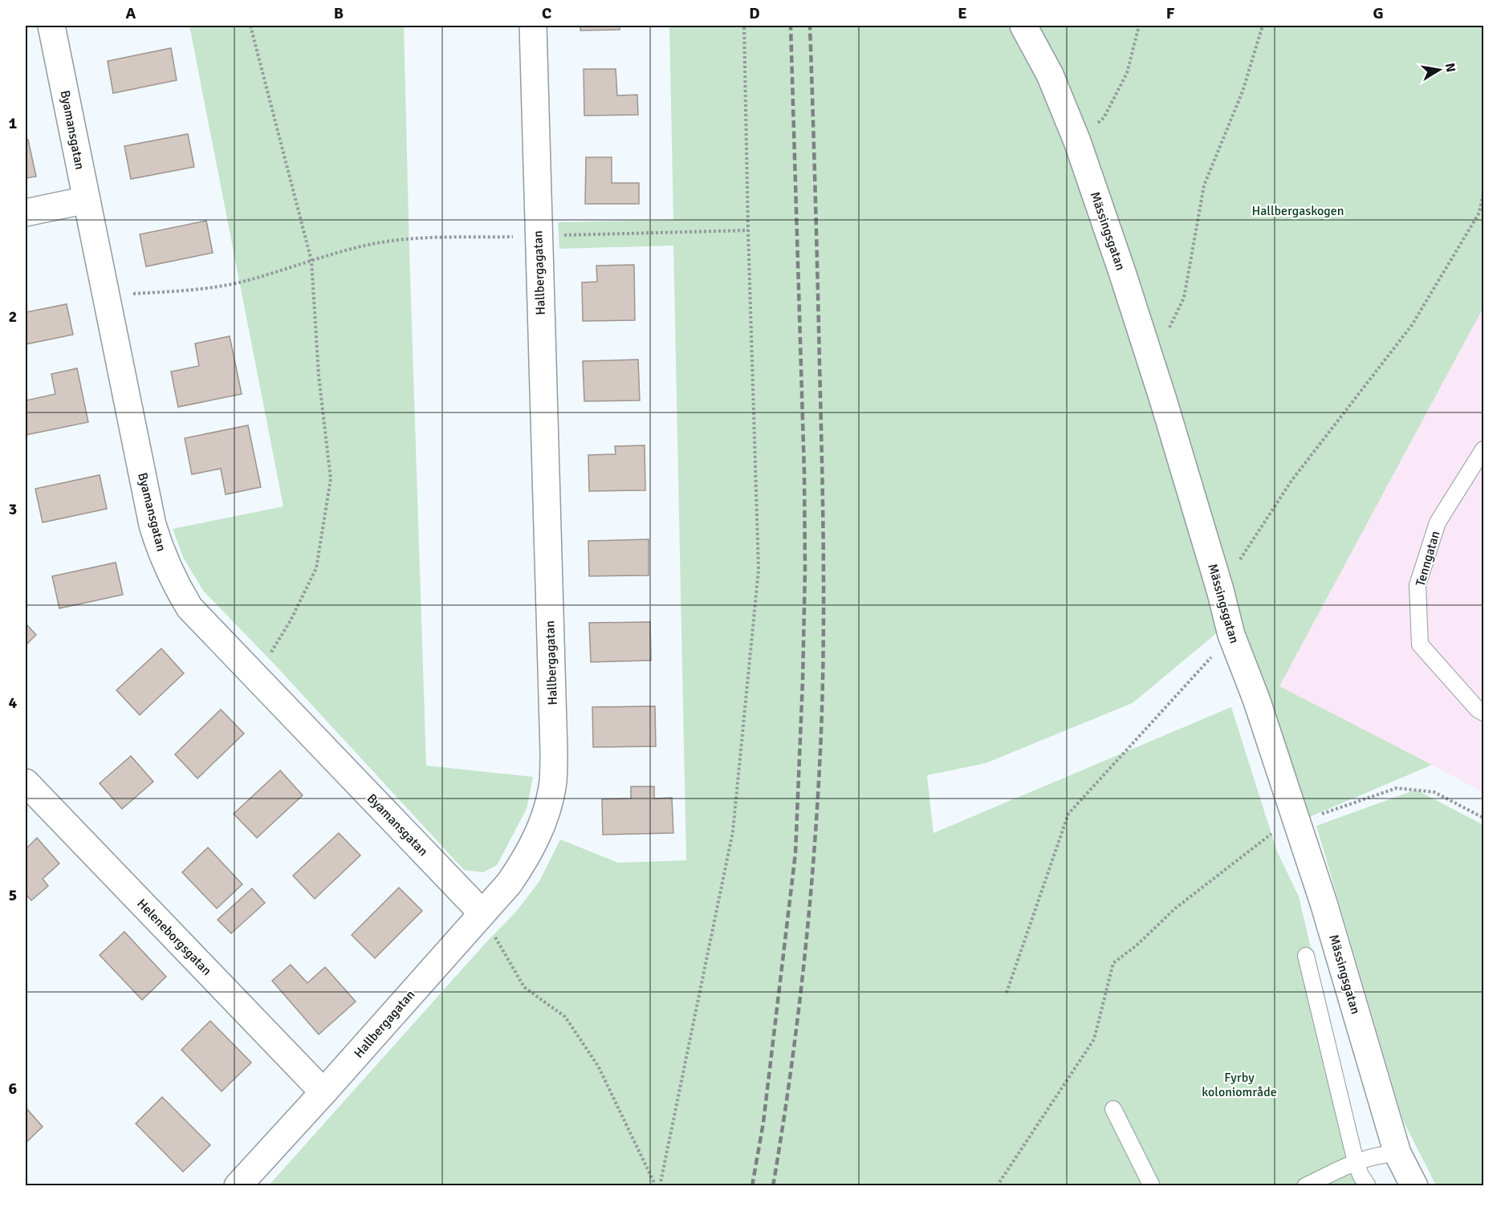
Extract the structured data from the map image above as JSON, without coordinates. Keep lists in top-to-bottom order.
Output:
{
  "streets": {
    "street": [
      "Byamansgatan",
      "Mässingsgatan",
      "Hallbergagatan",
      "Heleneborgsgatan"
    ],
    "lane": ["Tenngatan"]
  },
  "crossings": [
    ["Byamansgatan", "Hallbergagatan"],
    ["Hallbergagatan", "Heleneborgsgatan"]
  ],
  "parks": ["Hallbergaskogen", "Fyrby koloniområde"],
  "north": "right",
  "grid": {
    "columns": [
      "A",
      "B",
      "C",
      "D",
      "E",
      "F",
      "G"
    ],
    "rows": [
      "1",
      "2",
      "3",
      "4",
      "5",
      "6"
    ]
  }
}
